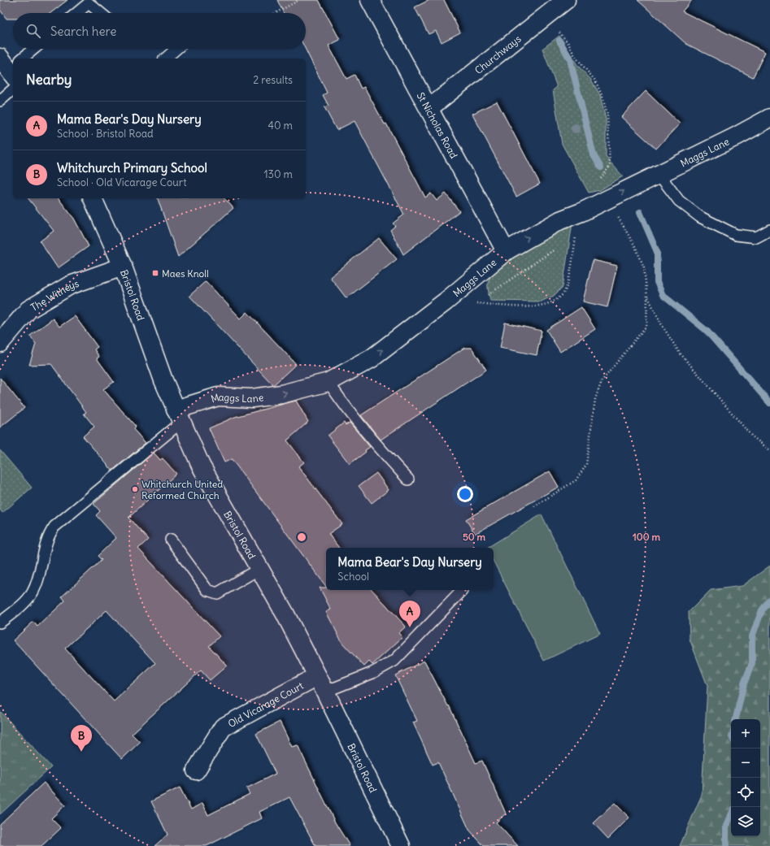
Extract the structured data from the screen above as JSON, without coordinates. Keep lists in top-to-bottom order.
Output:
{
  "streets": {
    "main road": [
      "Churchways",
      "St Nicholas Road",
      "Maggs Lane",
      "Bristol Road",
      "The Witheys",
      "Old Vicarage Court"
    ]
  },
  "crossings": [
    ["Churchways", "St Nicholas Road"],
    ["St Nicholas Road", "Maggs Lane"],
    ["Maggs Lane", "Bristol Road"],
    ["Bristol Road", "The Witheys"],
    ["Bristol Road", "Old Vicarage Court"]
  ],
  "one_way": ["Maggs Lane"],
  "places": {
    "transit": ["Maes Knoll"],
    "other": ["Whitchurch United Reformed Church"]
  },
  "page": {
    "search": "Search here",
    "heading": ["Nearby", "2 results"],
    "list": [
      {
        "mark": "A",
        "name": "Mama Bear's Day Nursery",
        "note": "School · Bristol Road",
        "value": "40 m"
      },
      {
        "mark": "B",
        "name": "Whitchurch Primary School",
        "note": "School · Old Vicarage Court",
        "value": "130 m"
      }
    ],
    "popup": ["Mama Bear's Day Nursery", "School"],
    "pins": ["A", "B"],
    "map_buttons": ["+", "−"]
  },
  "rings": ["50 m", "100 m"]
}
